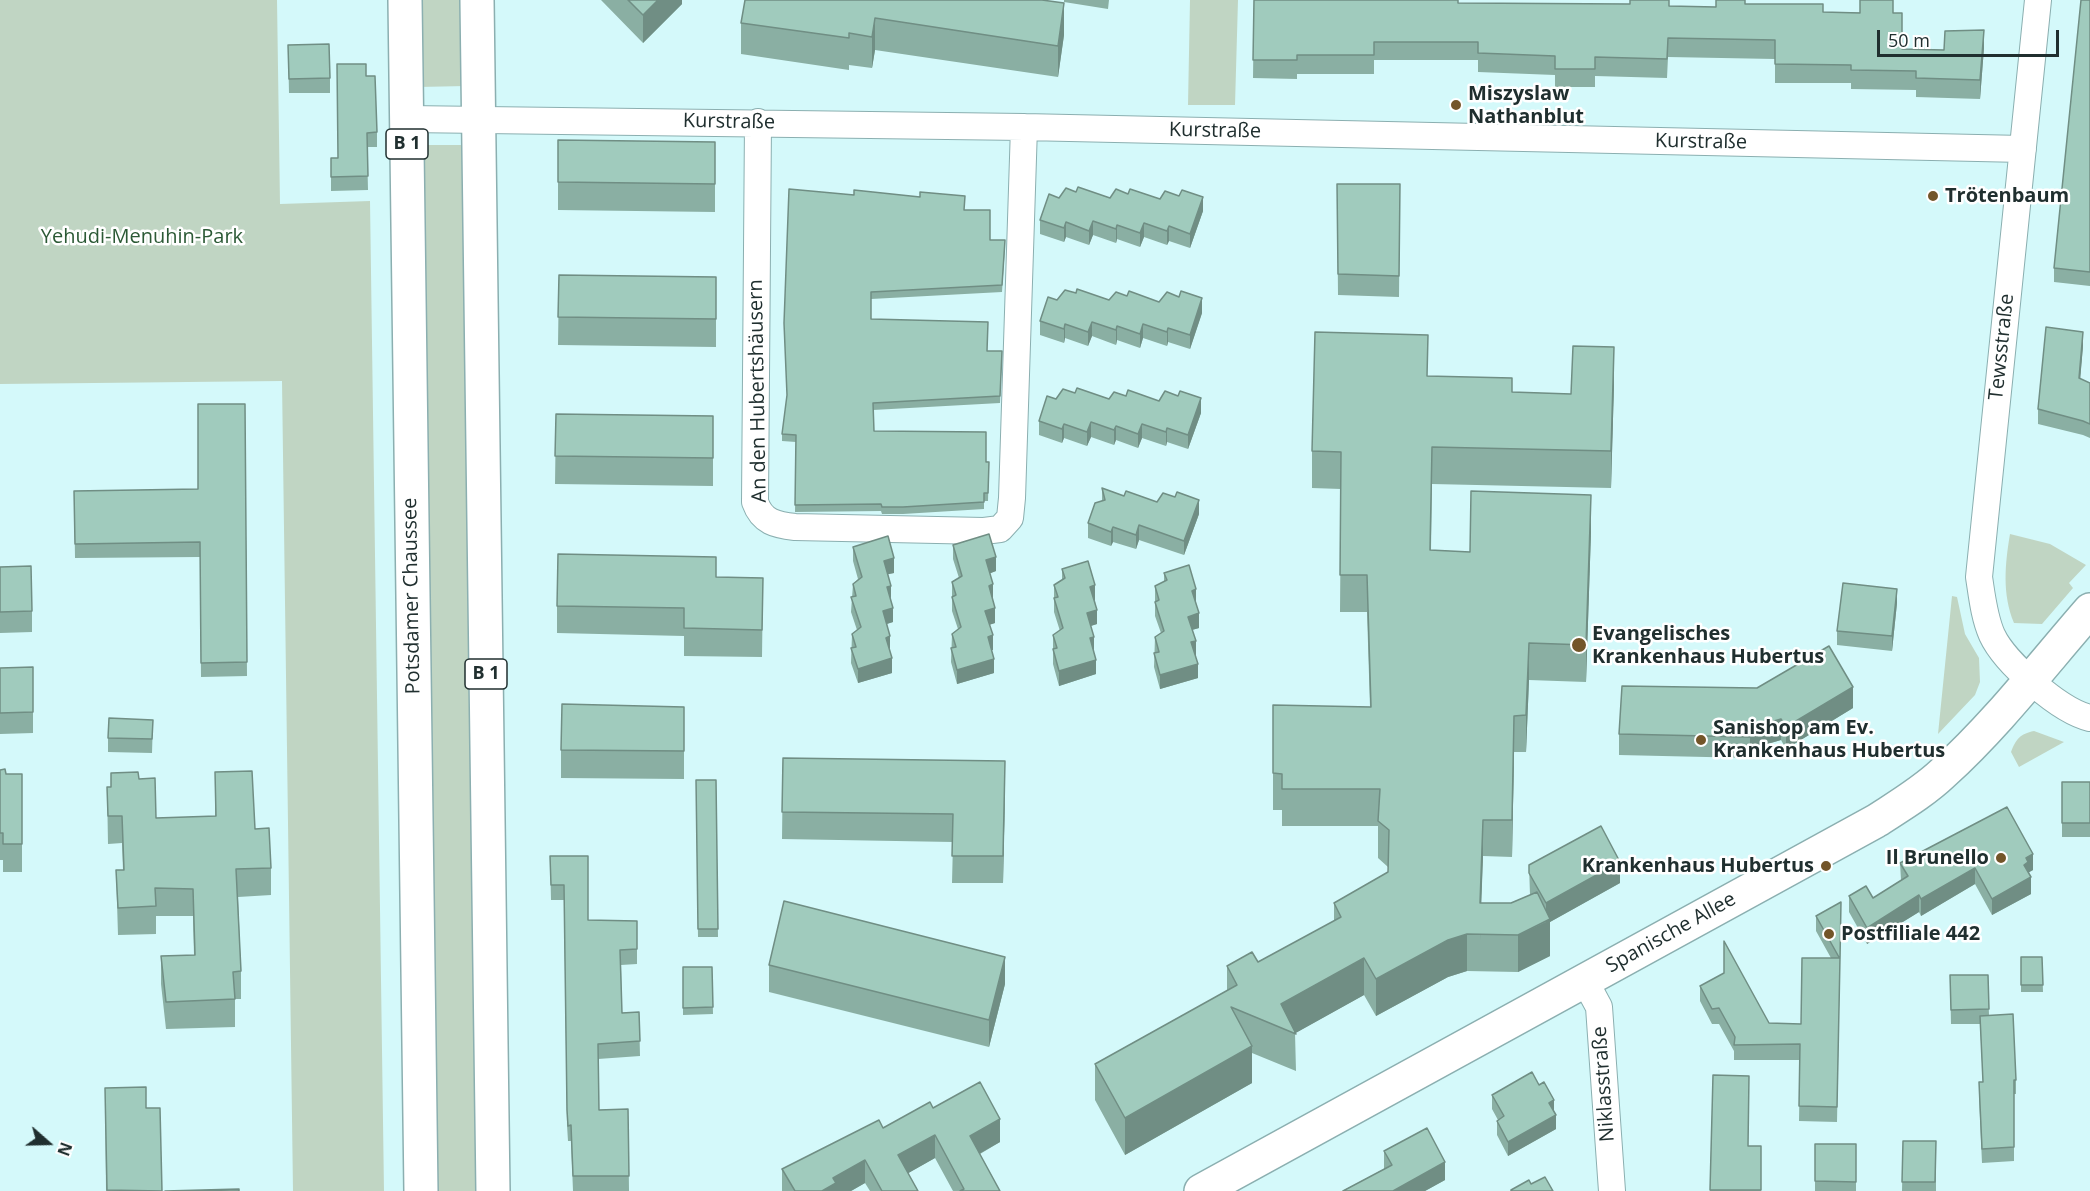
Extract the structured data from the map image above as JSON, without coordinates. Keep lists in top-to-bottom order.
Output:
{
  "streets": {
    "main road": ["B 1", "Potsdamer Chaussee", "Spanische Allee"],
    "street": [
      "Kurstraße",
      "Tewsstraße",
      "An den Hubertshäusern",
      "Niklasstraße"
    ]
  },
  "crossings": [
    ["Kurstraße", "B 1"],
    ["Kurstraße", "Tewsstraße"],
    ["Kurstraße", "An den Hubertshäusern"],
    ["Kurstraße", "Potsdamer Chaussee"],
    ["Tewsstraße", "Spanische Allee"],
    ["Spanische Allee", "Niklasstraße"]
  ],
  "parks": ["Yehudi-Menuhin-Park"],
  "places": [
    "Miszyslaw Nathanblut",
    "Trötenbaum",
    "Evangelisches Krankenhaus Hubertus",
    "Sanishop am Ev. Krankenhaus Hubertus",
    "Il Brunello",
    "Krankenhaus Hubertus",
    "Postfiliale 442"
  ],
  "scale_bar": "50 m",
  "north": "right"
}
